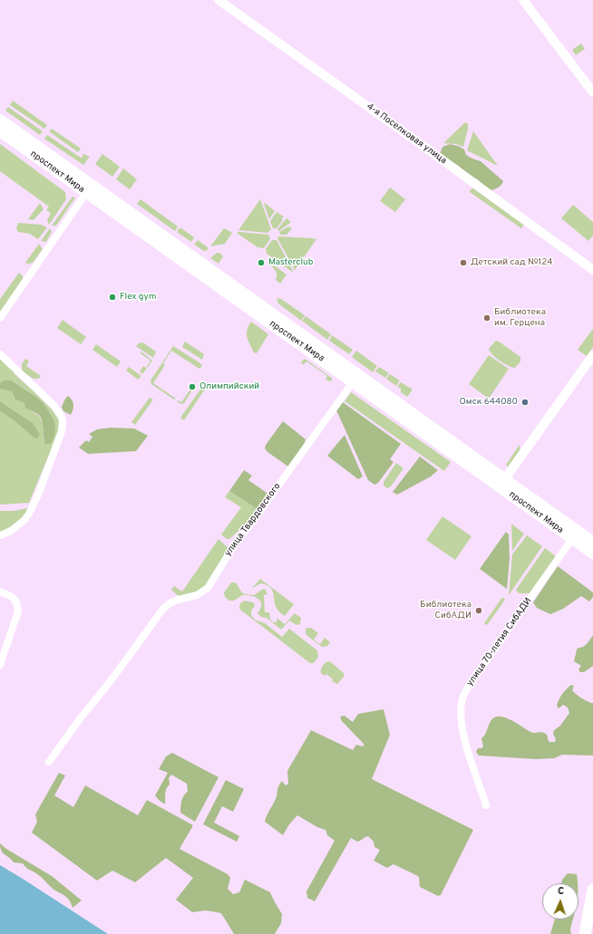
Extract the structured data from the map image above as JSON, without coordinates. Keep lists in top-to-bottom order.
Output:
{
  "streets": {
    "main road": ["проспект Мира"],
    "street": ["4-я Поселковая улица", "улица Твардовского", "улица 70-летия СибАДИ"]
  },
  "crossings": [
    ["проспект Мира", "улица Твардовского"],
    ["проспект Мира", "улица 70-летия СибАДИ"]
  ],
  "places": [
    "Masterclub",
    "Детский сад №124",
    "Flex gym",
    "Библиотека им. Герцена",
    "Олимпийский",
    "Омск 644080",
    "Библиотека СибАДИ"
  ],
  "north": "top"
}
